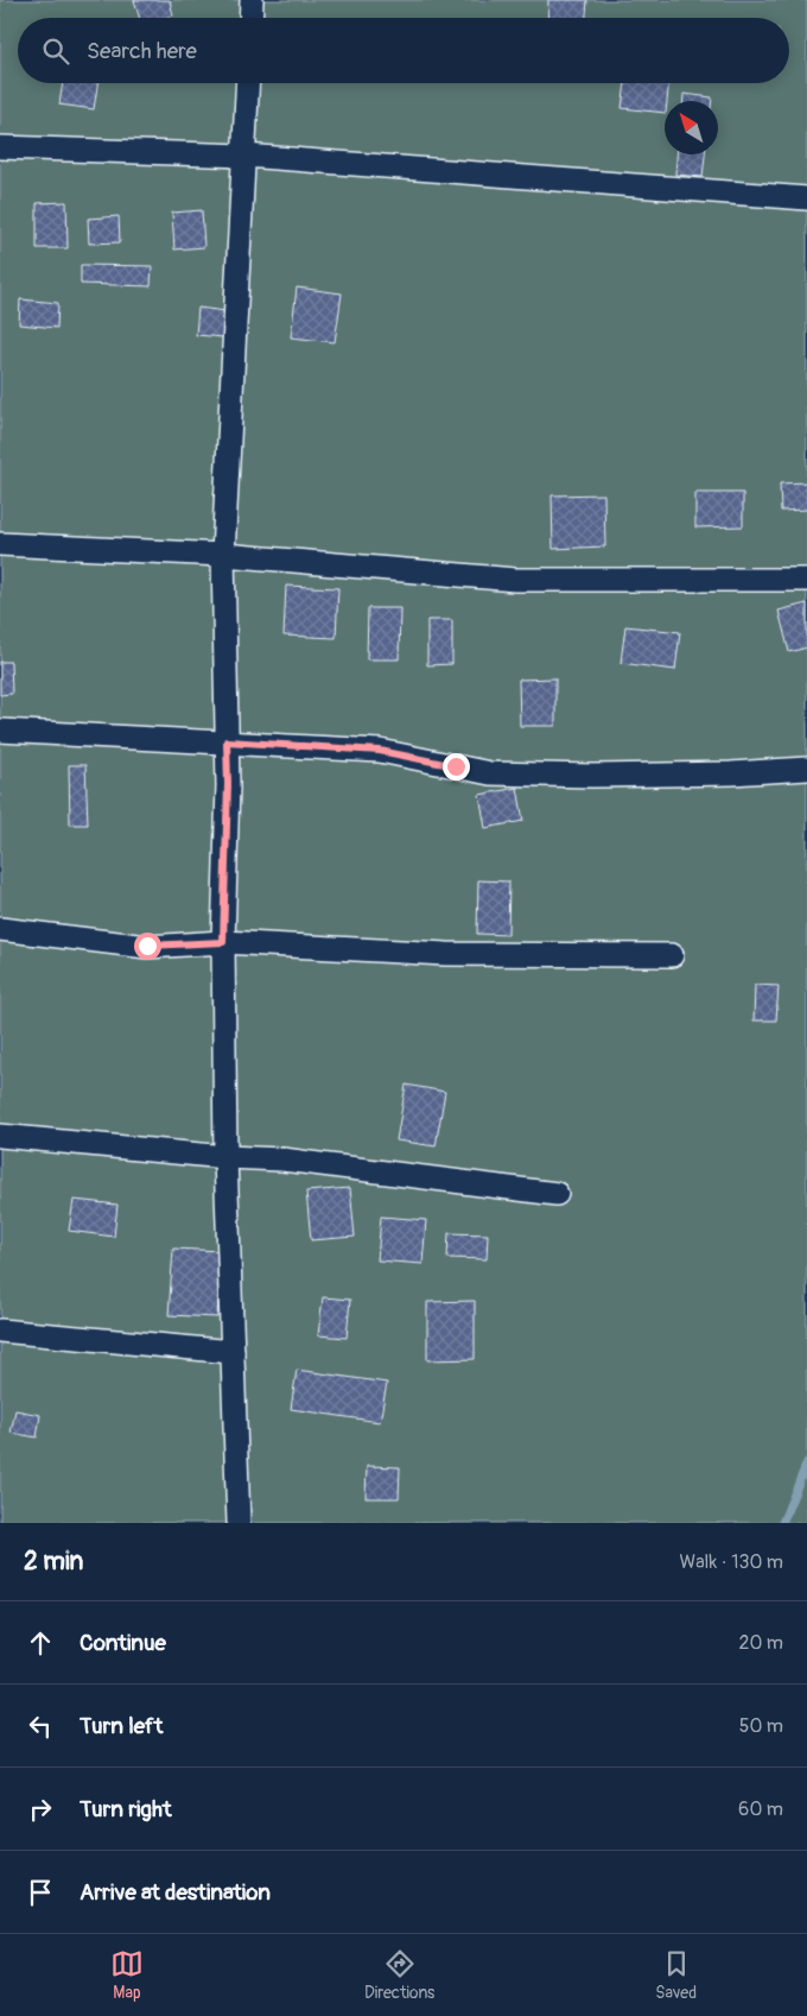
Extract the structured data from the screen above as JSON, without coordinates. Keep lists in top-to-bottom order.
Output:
{
  "north": "top left",
  "page": {
    "search": "Search here",
    "heading": ["2 min", "Walk · 130 m"],
    "list": [
      ["Continue", "20 m"],
      ["Turn left", "50 m"],
      ["Turn right", "60 m"],
      "Arrive at destination"
    ],
    "nav": ["Map", "Directions", "Saved"]
  }
}
